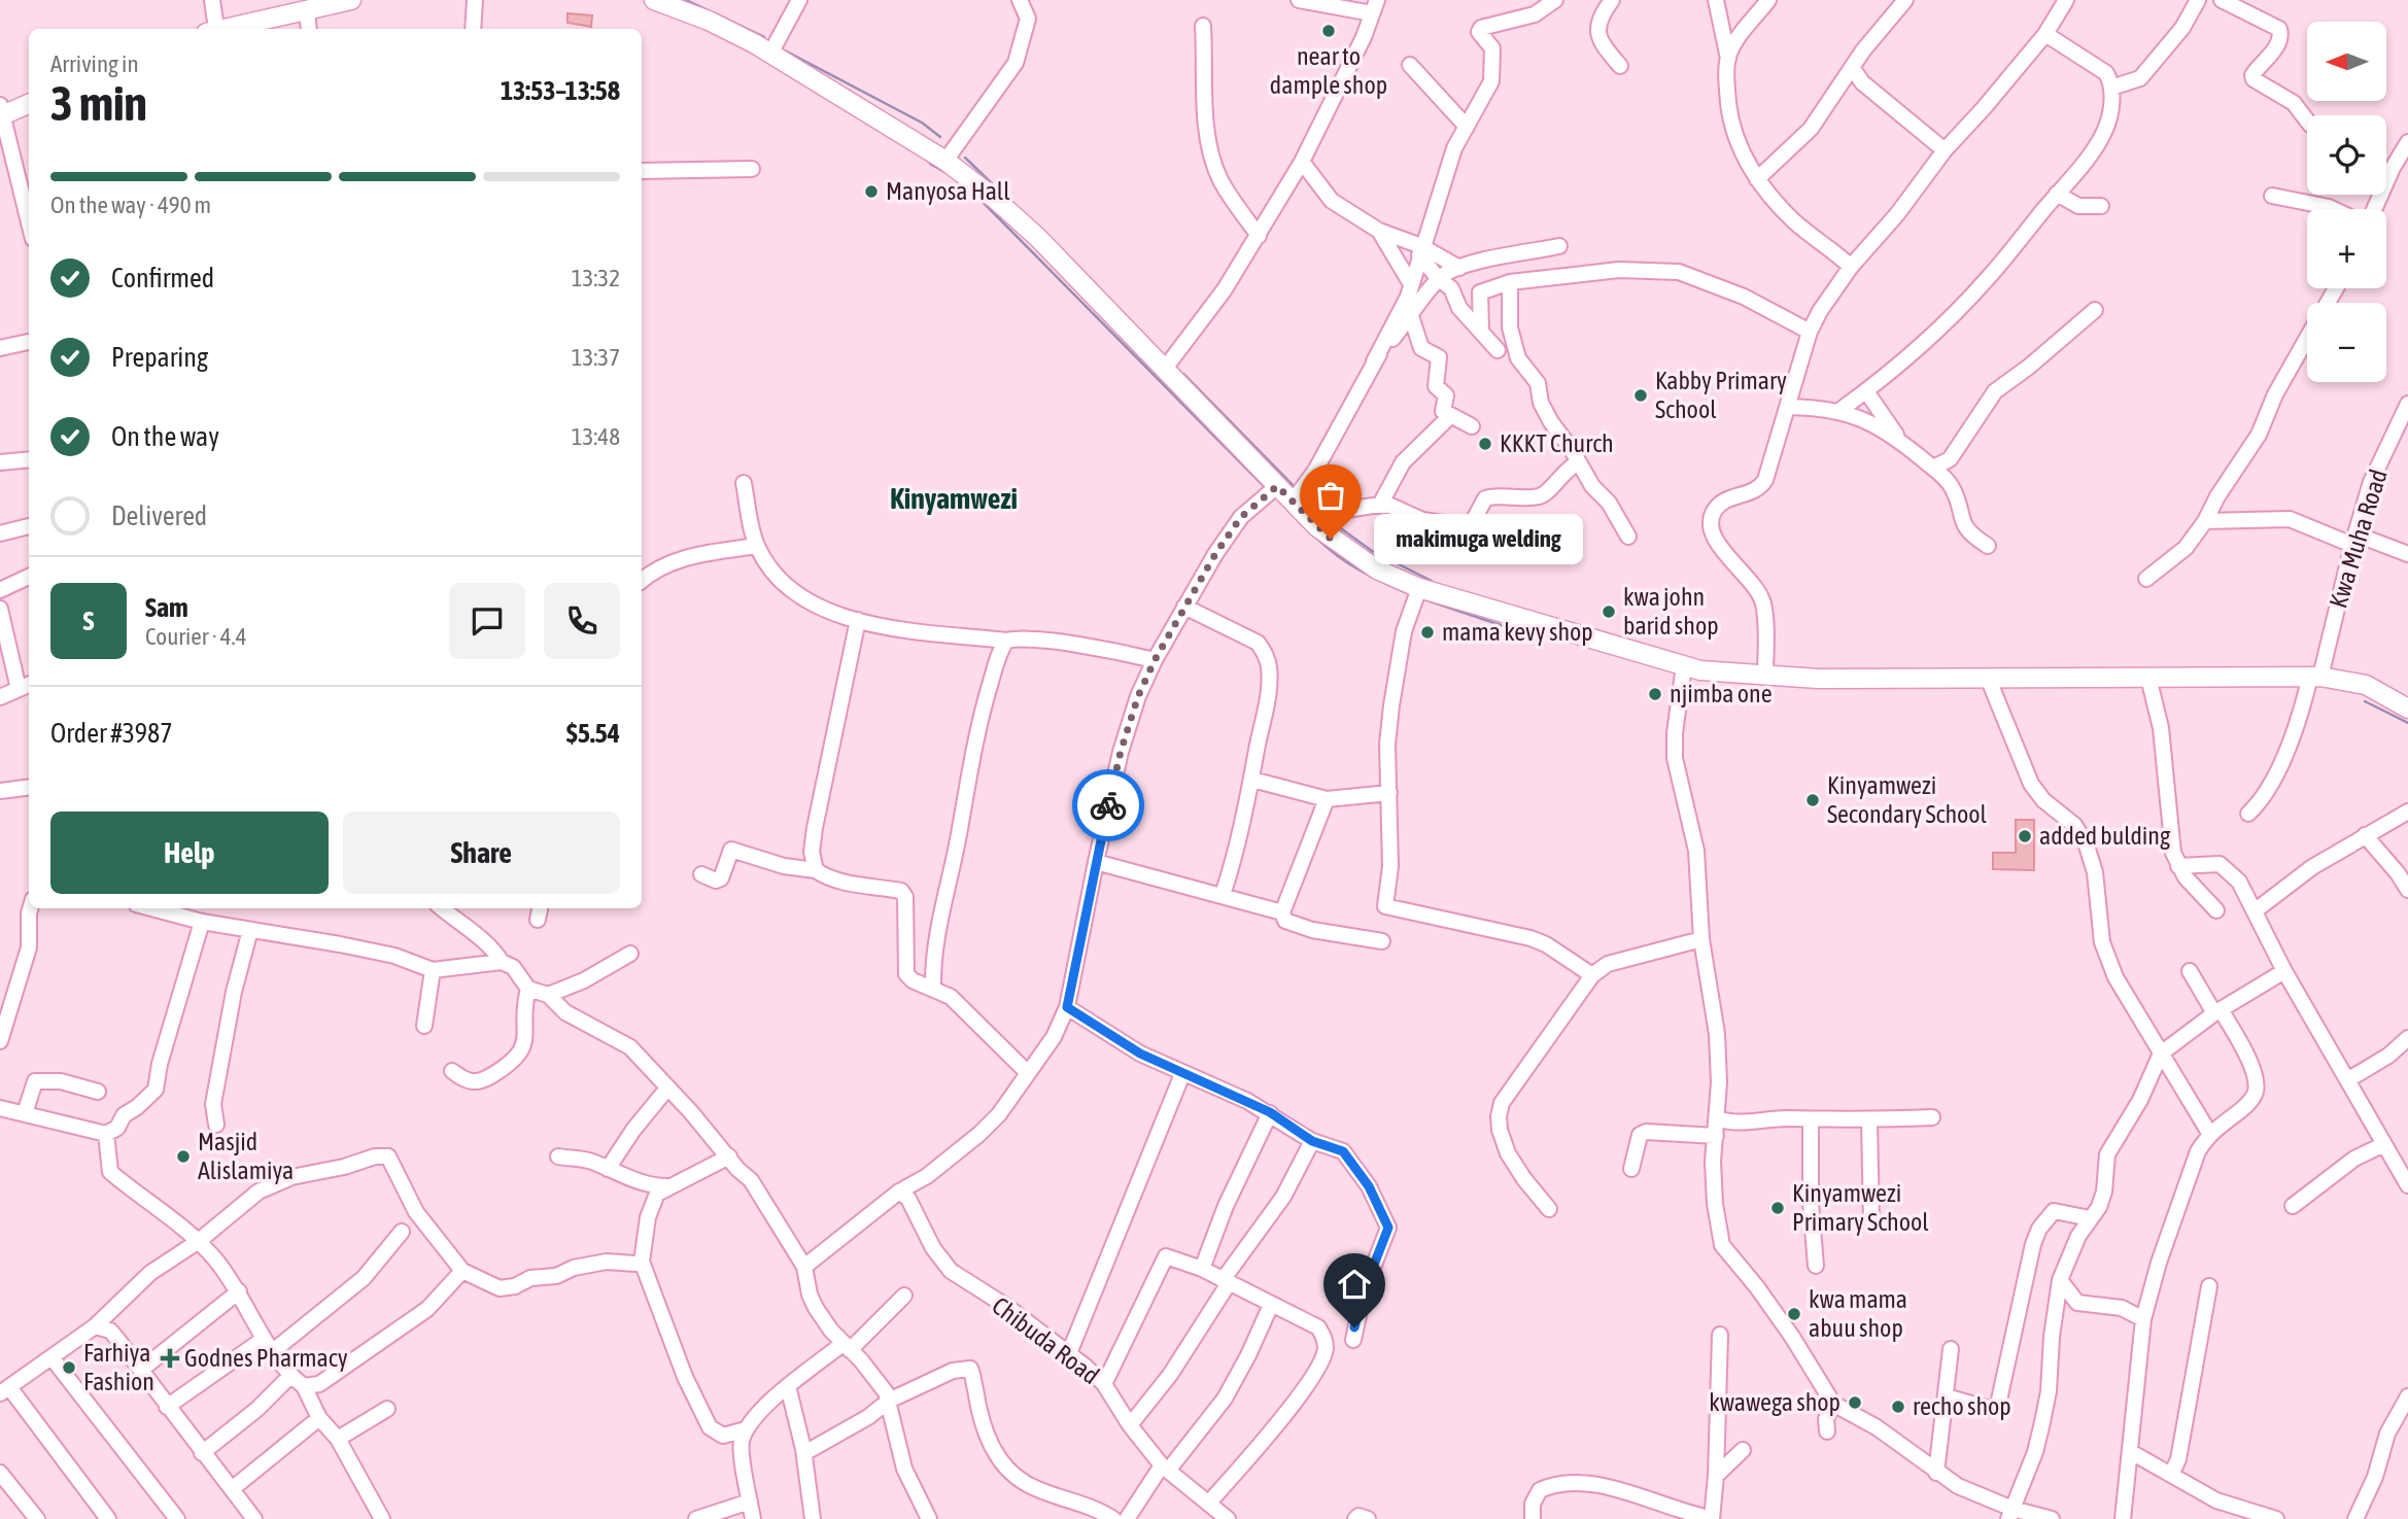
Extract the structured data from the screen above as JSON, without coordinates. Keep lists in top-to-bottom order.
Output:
{
  "streets": {
    "street": ["Kwa Muha Road", "Chibuda Road"]
  },
  "districts": ["Kinyamwezi"],
  "places": {
    "other": [
      "near to dample shop",
      "Manyosa Hall",
      "Kabby Primary School",
      "KKKT Church",
      "makimuga welding",
      "kwa john barid shop",
      "mama kevy shop",
      "njimba one",
      "Kinyamwezi Secondary School",
      "added bulding",
      "Masjid Alislamiya",
      "Kinyamwezi Primary School",
      "kwa mama abuu shop",
      "Farhiya Fashion",
      "kwawega shop",
      "recho shop"
    ],
    "health": ["Godnes Pharmacy"]
  },
  "north": "left",
  "page": {
    "map_buttons": ["+", "−"],
    "heading": ["3 min", "Arriving in", "13:53–13:58"],
    "panel": [
      "Sam",
      "Courier · 4.4",
      "Order #3987",
      "$5.54"
    ],
    "bar": "On the way · 490 m",
    "list": [
      ["Confirmed", "13:32"],
      ["Preparing", "13:37"],
      ["On the way", "13:48"],
      "Delivered"
    ],
    "bubble": "makimuga welding",
    "round": "S",
    "buttons": ["Help", "Share"]
  }
}
